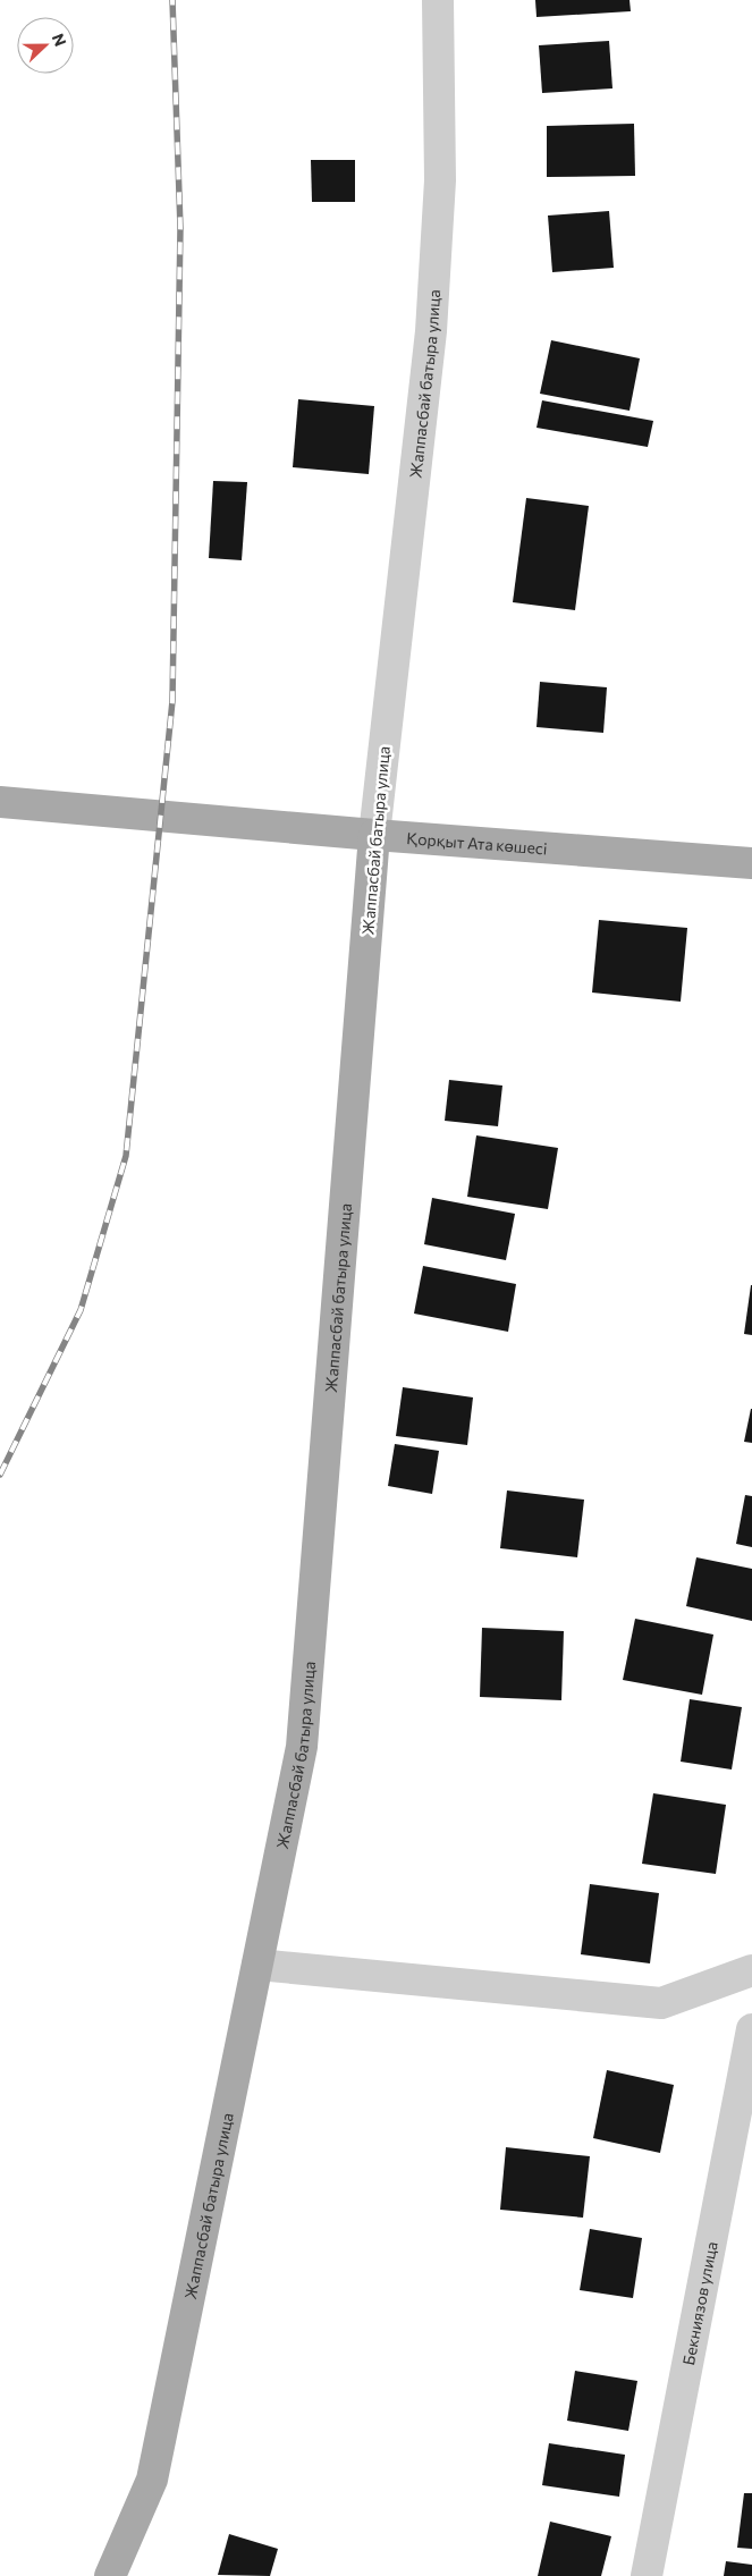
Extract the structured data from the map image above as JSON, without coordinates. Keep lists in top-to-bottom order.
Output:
{
  "streets": {
    "main road": ["Жаппасбай батыра улица", "Қорқыт Ата көшесі"],
    "street": ["Бекниязов улица"]
  },
  "crossings": [
    ["Жаппасбай батыра улица", "Қорқыт Ата көшесі"]
  ],
  "north": "right"
}
